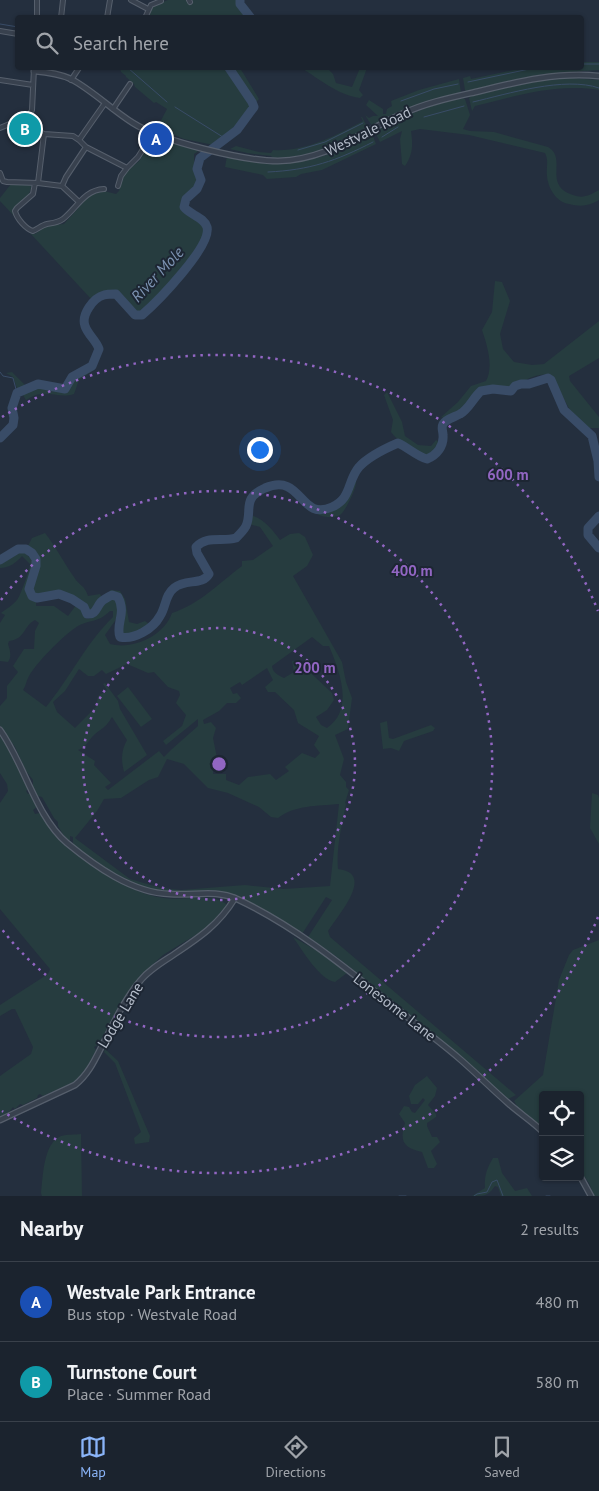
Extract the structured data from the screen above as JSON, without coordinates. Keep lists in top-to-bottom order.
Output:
{
  "streets": {
    "street": ["Westvale Road", "Lonesome Lane", "Lodge Lane"]
  },
  "crossings": [
    ["Lonesome Lane", "Lodge Lane"]
  ],
  "water": ["River Mole"],
  "page": {
    "search": "Search here",
    "pins": ["B", "A"],
    "heading": ["Nearby", "2 results"],
    "list": [
      {
        "mark": "A",
        "name": "Westvale Park Entrance",
        "note": "Bus stop · Westvale Road",
        "value": "480 m"
      },
      {
        "mark": "B",
        "name": "Turnstone Court",
        "note": "Place · Summer Road",
        "value": "580 m"
      }
    ],
    "nav": ["Map", "Directions", "Saved"]
  },
  "rings": ["600 m", "400 m", "200 m"]
}
